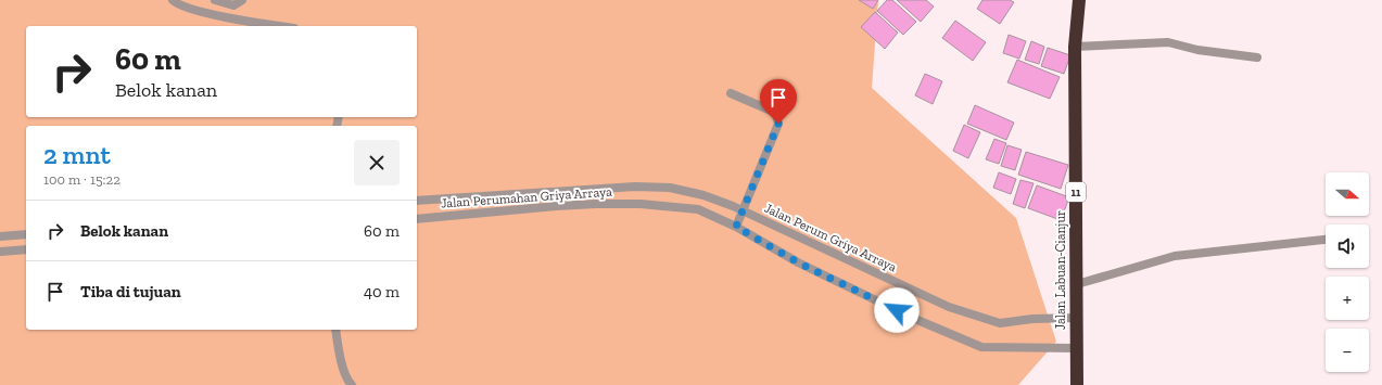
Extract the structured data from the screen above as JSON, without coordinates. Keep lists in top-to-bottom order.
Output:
{
  "streets": {
    "highway": ["11", "Jalan Labuan-Cianjur"],
    "street": ["Jalan Perumahan Griya Arraya", "Jalan Perum Griya Arraya"]
  },
  "crossings": [
    ["Jalan Perumahan Griya Arraya", "Jalan Labuan-Cianjur"],
    ["Jalan Perum Griya Arraya", "Jalan Labuan-Cianjur"]
  ],
  "north": "right",
  "page": {
    "turn": ["60 m", "Belok kanan"],
    "heading": ["2 mnt", "100 m · 15:22"],
    "map_buttons": ["+", "−"],
    "list": [
      {
        "name": "Belok kanan",
        "value": "60 m"
      },
      {
        "name": "Tiba di tujuan",
        "value": "40 m"
      }
    ]
  }
}
